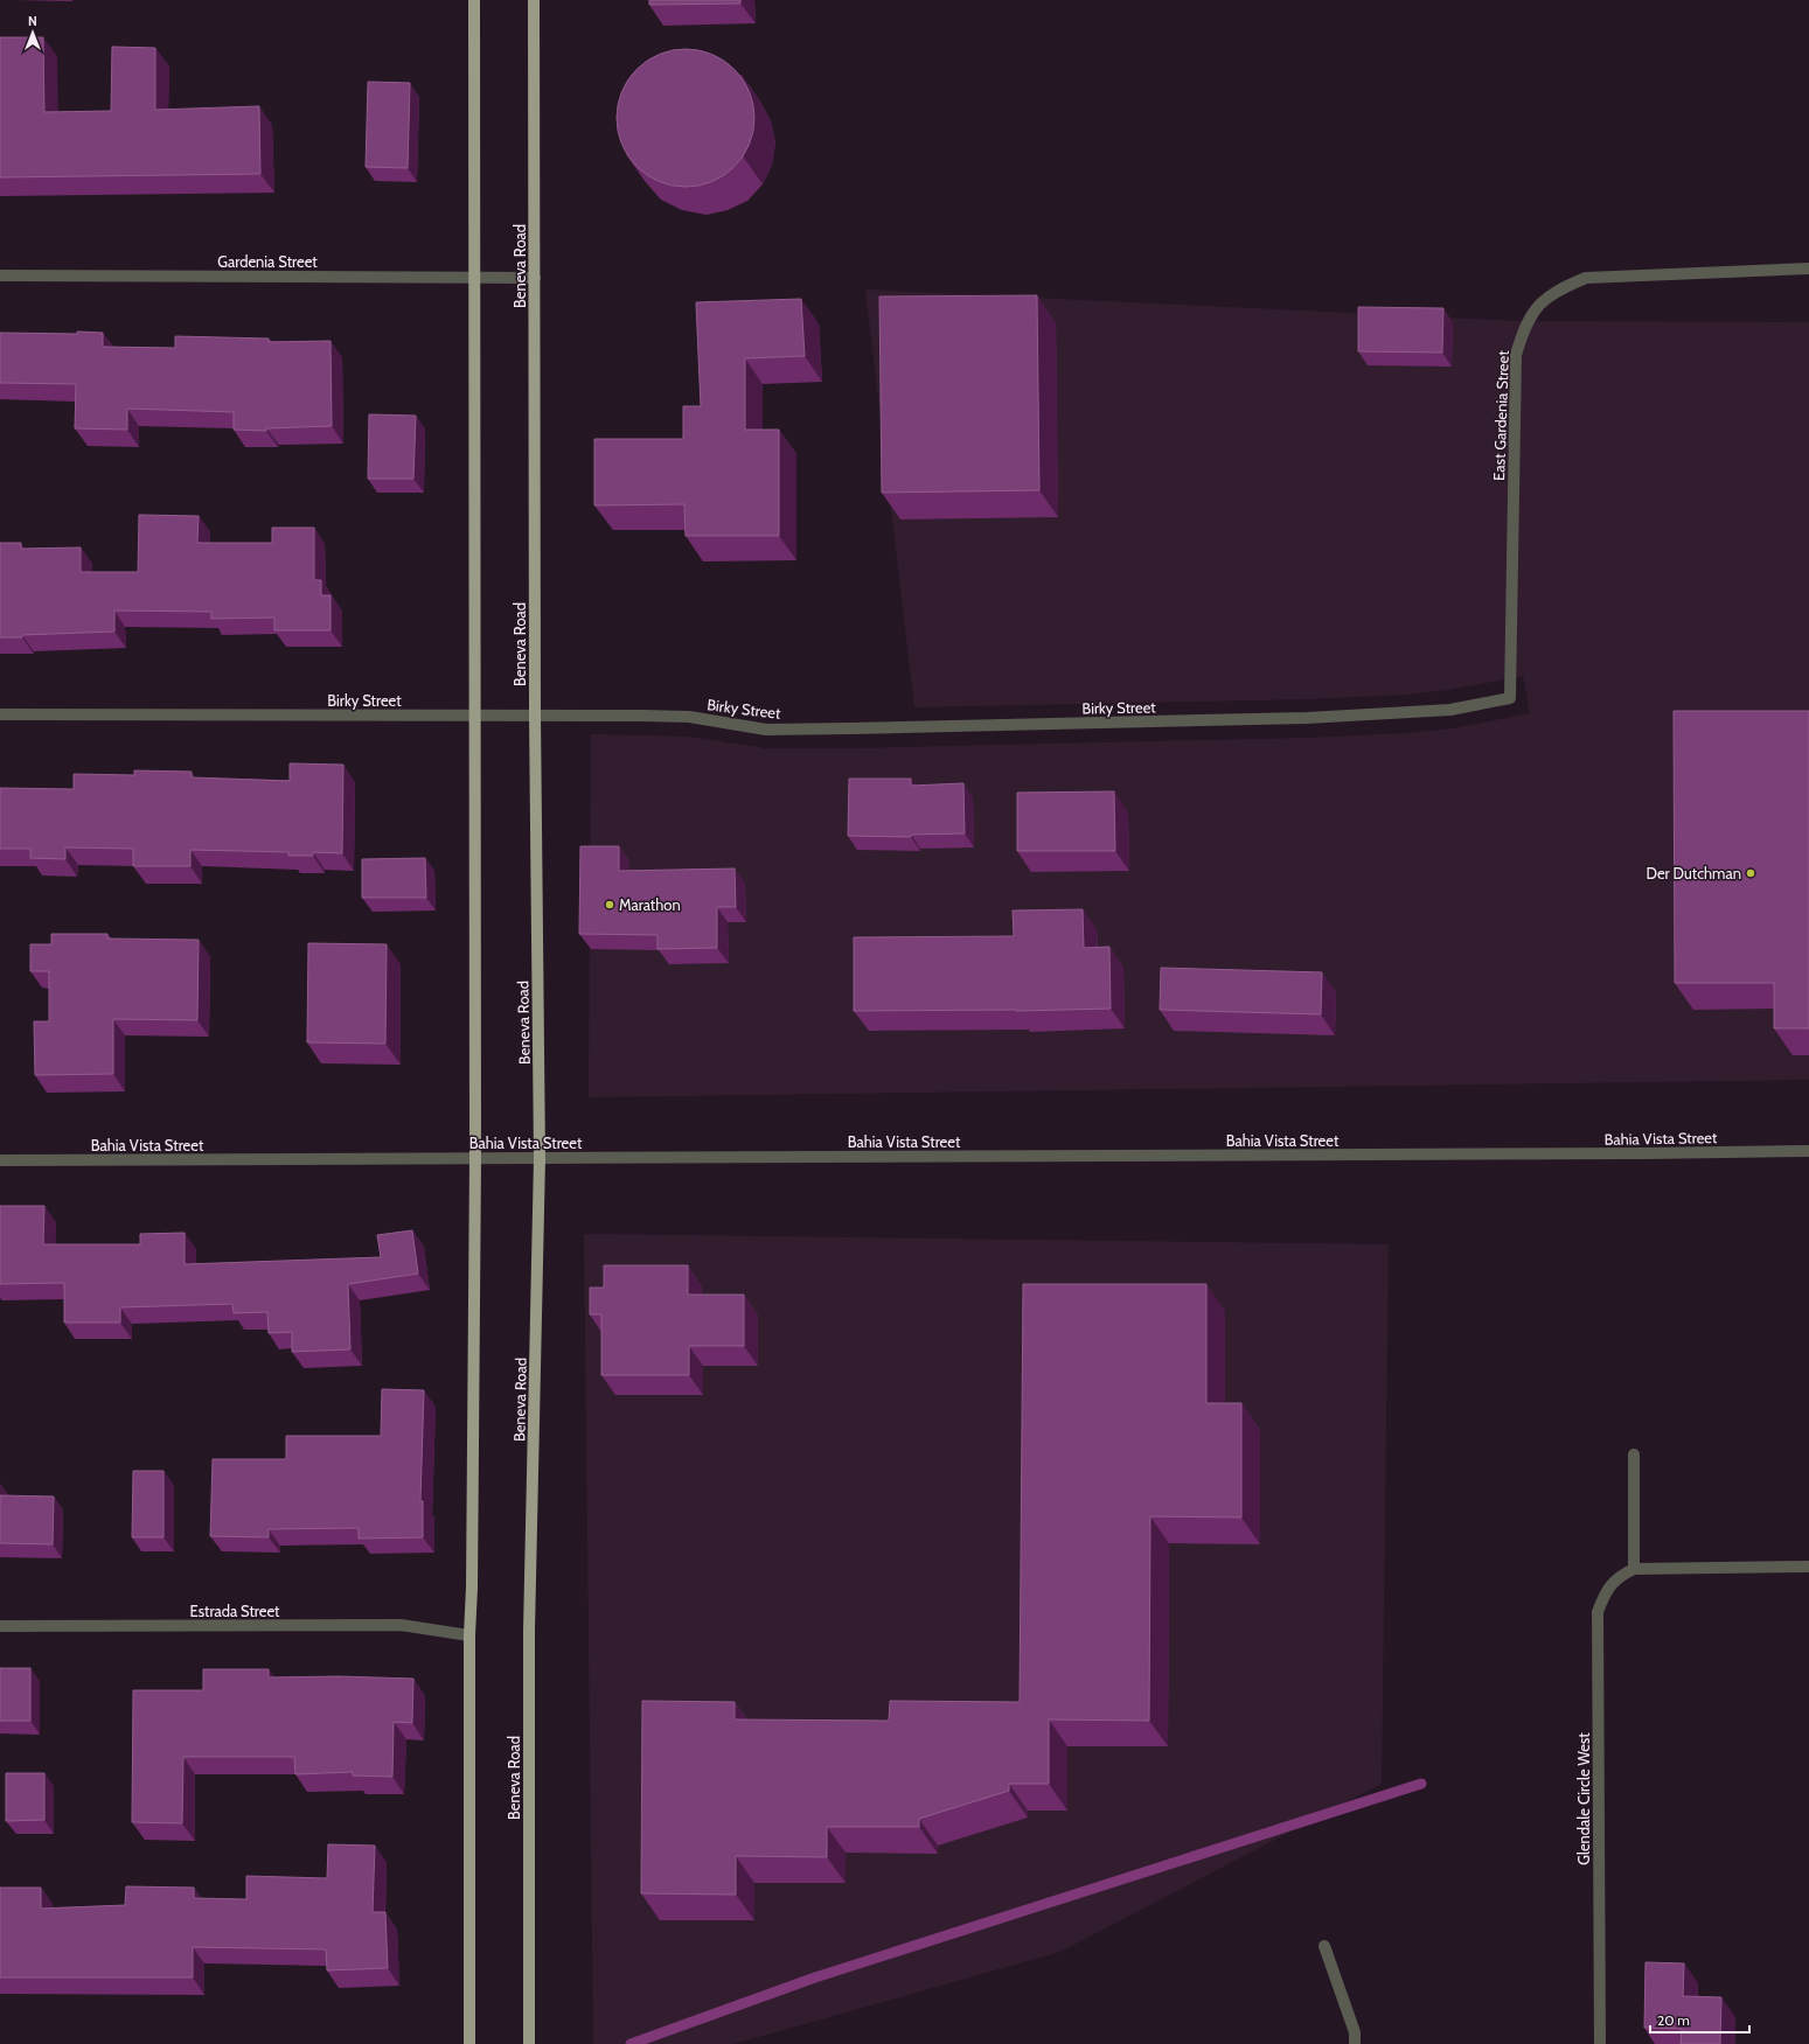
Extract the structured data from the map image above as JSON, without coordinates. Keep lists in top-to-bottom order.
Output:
{
  "streets": {
    "main road": ["Beneva Road"],
    "street": [
      "Gardenia Street",
      "East Gardenia Street",
      "Birky Street",
      "Bahia Vista Street",
      "Estrada Street",
      "Glendale Circle West"
    ]
  },
  "crossings": [
    ["Gardenia Street", "Beneva Road"],
    ["Beneva Road", "Birky Street"],
    ["Beneva Road", "Bahia Vista Street"],
    ["East Gardenia Street", "Birky Street"]
  ],
  "places": ["Der Dutchman", "Marathon"],
  "scale_bar": "20 m",
  "north": "top"
}
